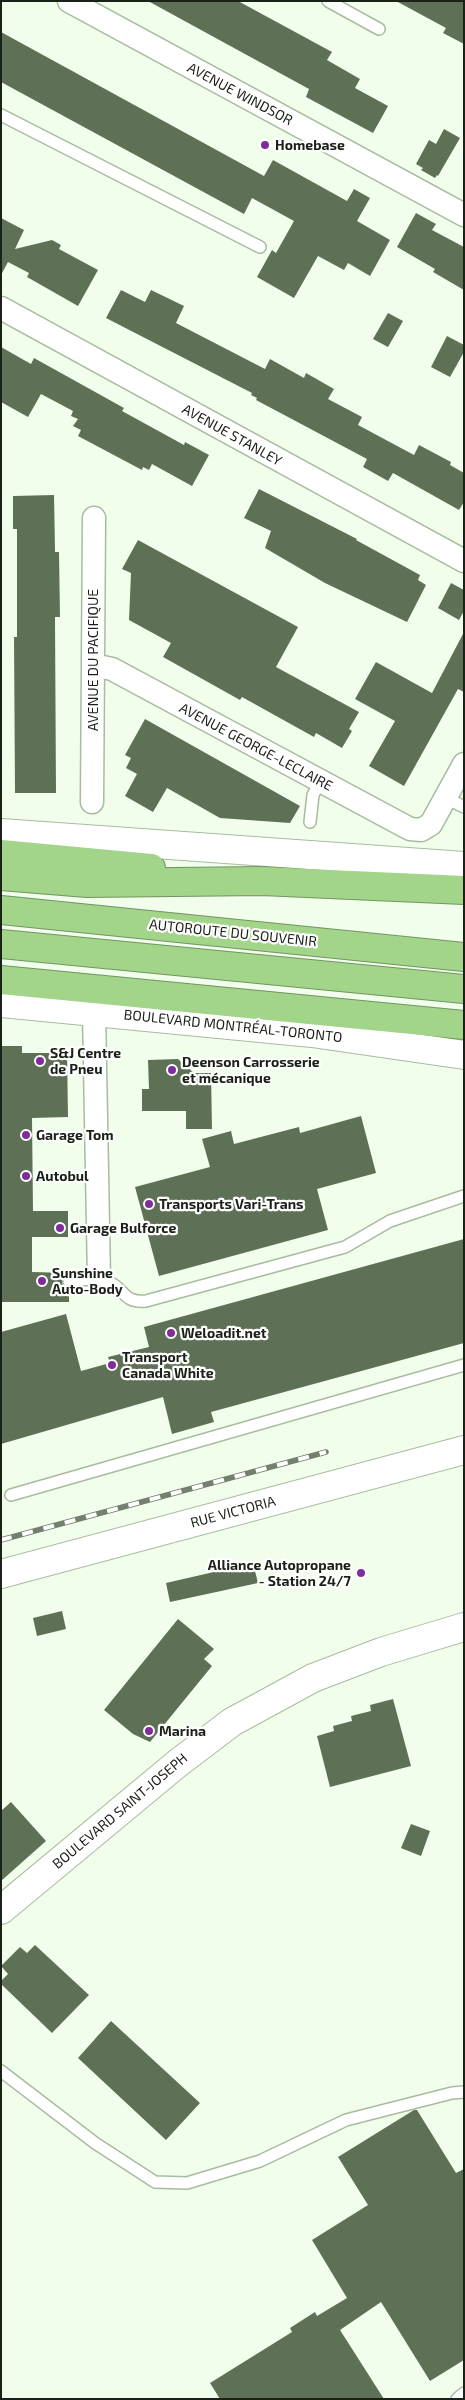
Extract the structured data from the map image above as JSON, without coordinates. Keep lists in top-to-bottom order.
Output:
{
  "streets": {
    "highway": ["AUTOROUTE DU SOUVENIR"],
    "main road": ["BOULEVARD MONTRÉAL-TORONTO", "RUE VICTORIA", "BOULEVARD SAINT-JOSEPH"],
    "street": [
      "AVENUE WINDSOR",
      "AVENUE STANLEY",
      "AVENUE DU PACIFIQUE",
      "AVENUE GEORGE-LECLAIRE"
    ]
  },
  "crossings": [
    ["AVENUE DU PACIFIQUE", "AVENUE GEORGE-LECLAIRE"]
  ],
  "places": [
    "Homebase",
    "S&J Centre de Pneu",
    "Deenson Carrosserie et mécanique",
    "Garage Tom",
    "Autobul",
    "Transports Vari-Trans",
    "Garage Bulforce",
    "Sunshine Auto-Body",
    "Weloadit.net",
    "Transport Canada White",
    "Alliance Autopropane - Station 24/7",
    "Marina"
  ]
}
